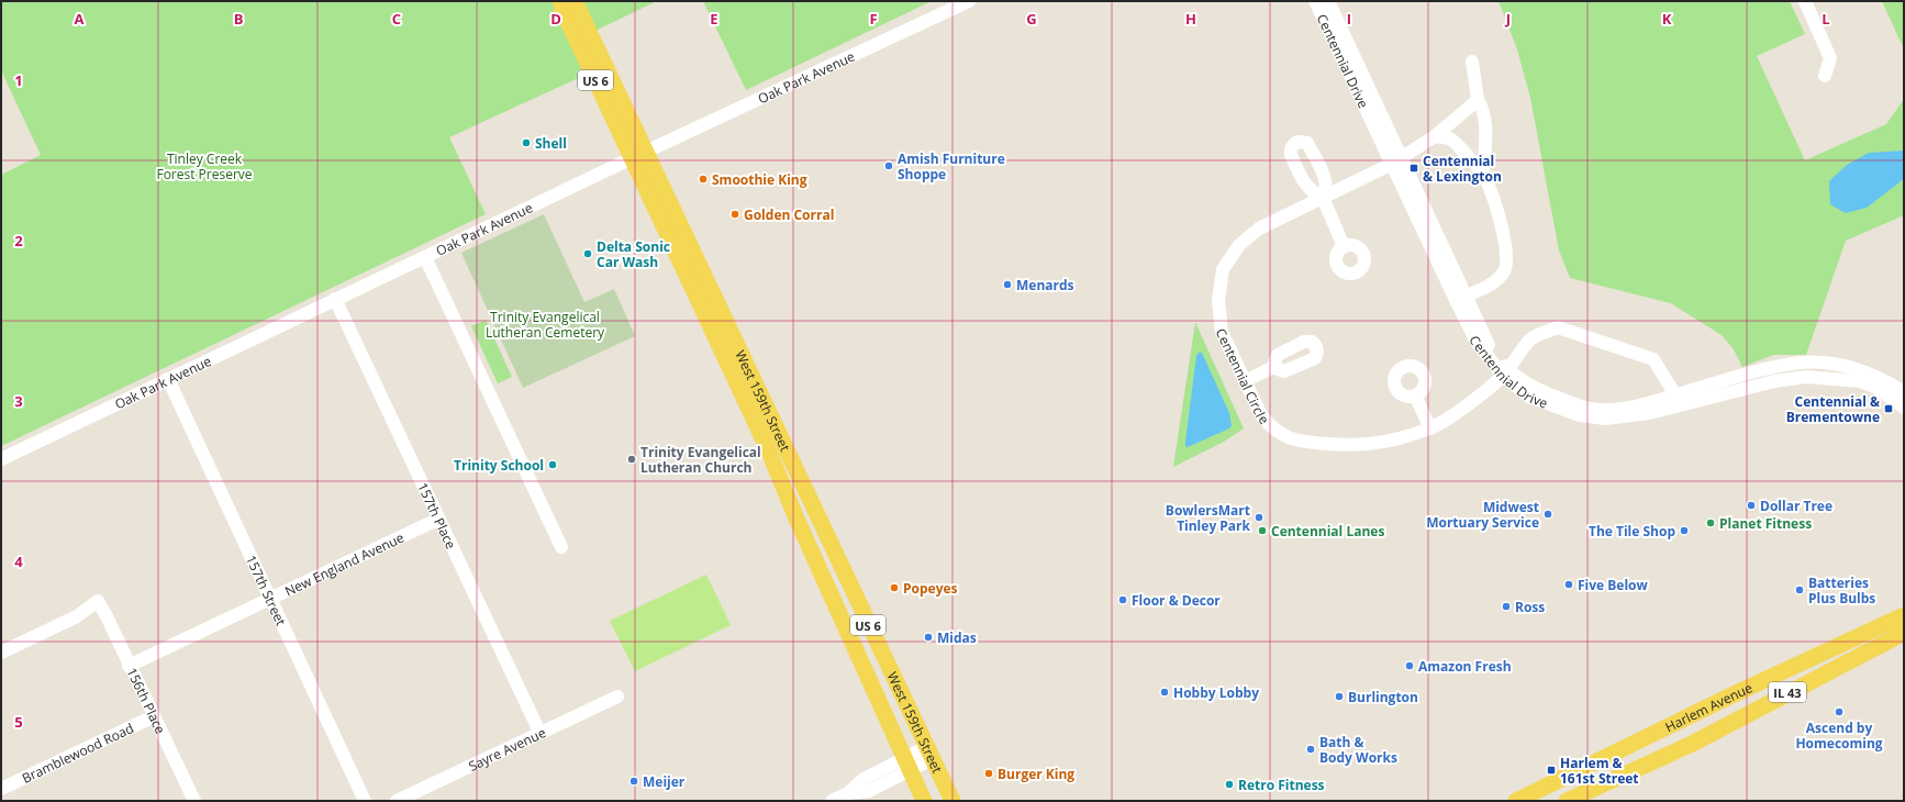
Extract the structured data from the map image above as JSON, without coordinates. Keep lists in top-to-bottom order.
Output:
{
  "streets": {
    "main road": [
      "US 6",
      "West 159th Street",
      "IL 43",
      "Harlem Avenue"
    ],
    "street": [
      "Centennial Drive",
      "Oak Park Avenue",
      "Centennial Circle",
      "157th Place",
      "New England Avenue",
      "157th Street",
      "156th Place",
      "Sayre Avenue",
      "Bramblewood Road"
    ]
  },
  "crossings": [
    ["Centennial Drive", "Centennial Circle"],
    ["Oak Park Avenue", "West 159th Street"],
    ["Oak Park Avenue", "157th Place"],
    ["Oak Park Avenue", "157th Street"],
    ["157th Place", "New England Avenue"],
    ["157th Place", "Sayre Avenue"],
    ["New England Avenue", "157th Street"],
    ["New England Avenue", "156th Place"],
    ["156th Place", "Bramblewood Road"]
  ],
  "parks": ["Tinley Creek Forest Preserve", "Trinity Evangelical Lutheran Cemetery"],
  "places": {
    "other": [
      "Shell",
      "Amish Furniture Shoppe",
      "Smoothie King",
      "Golden Corral",
      "Delta Sonic Car Wash",
      "Menards",
      "Trinity Evangelical Lutheran Church",
      "Trinity School",
      "Dollar Tree",
      "Midwest Mortuary Service",
      "BowlersMart Tinley Park",
      "Planet Fitness",
      "Centennial Lanes",
      "The Tile Shop",
      "Five Below",
      "Popeyes",
      "Batteries Plus Bulbs",
      "Floor & Decor",
      "Ross",
      "Midas",
      "Amazon Fresh",
      "Hobby Lobby",
      "Burlington",
      "Ascend by Homecoming",
      "Bath & Body Works",
      "Burger King",
      "Meijer",
      "Retro Fitness"
    ],
    "transit": ["Centennial & Lexington", "Centennial & Brementowne", "Harlem & 161st Street"]
  },
  "grid": {
    "columns": [
      "A",
      "B",
      "C",
      "D",
      "E",
      "F",
      "G",
      "H",
      "I",
      "J",
      "K",
      "L"
    ],
    "rows": [
      "1",
      "2",
      "3",
      "4",
      "5"
    ]
  }
}
